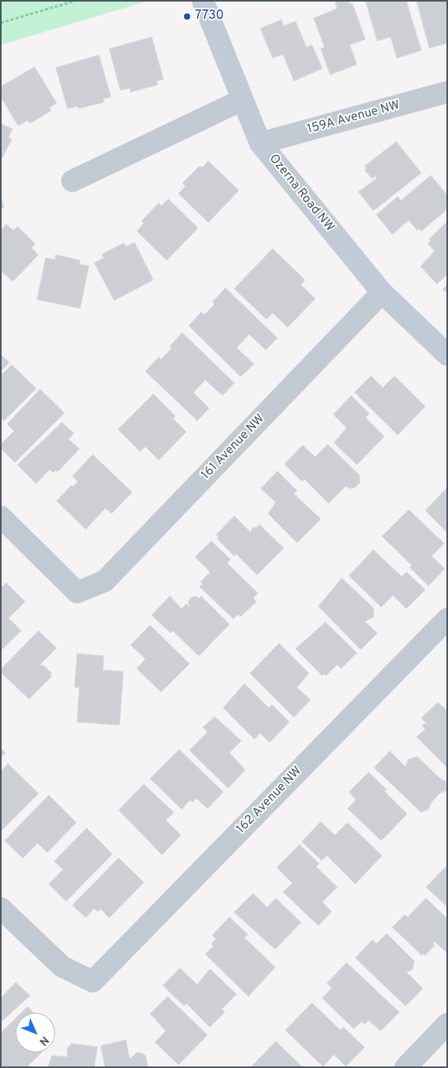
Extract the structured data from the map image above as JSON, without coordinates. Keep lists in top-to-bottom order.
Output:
{
  "streets": {
    "street": [
      "159A Avenue NW",
      "Ozerna Road NW",
      "161 Avenue NW",
      "162 Avenue NW"
    ]
  },
  "crossings": [
    ["159A Avenue NW", "Ozerna Road NW"],
    ["Ozerna Road NW", "161 Avenue NW"]
  ],
  "places": ["7730"],
  "north": "bottom right"
}
